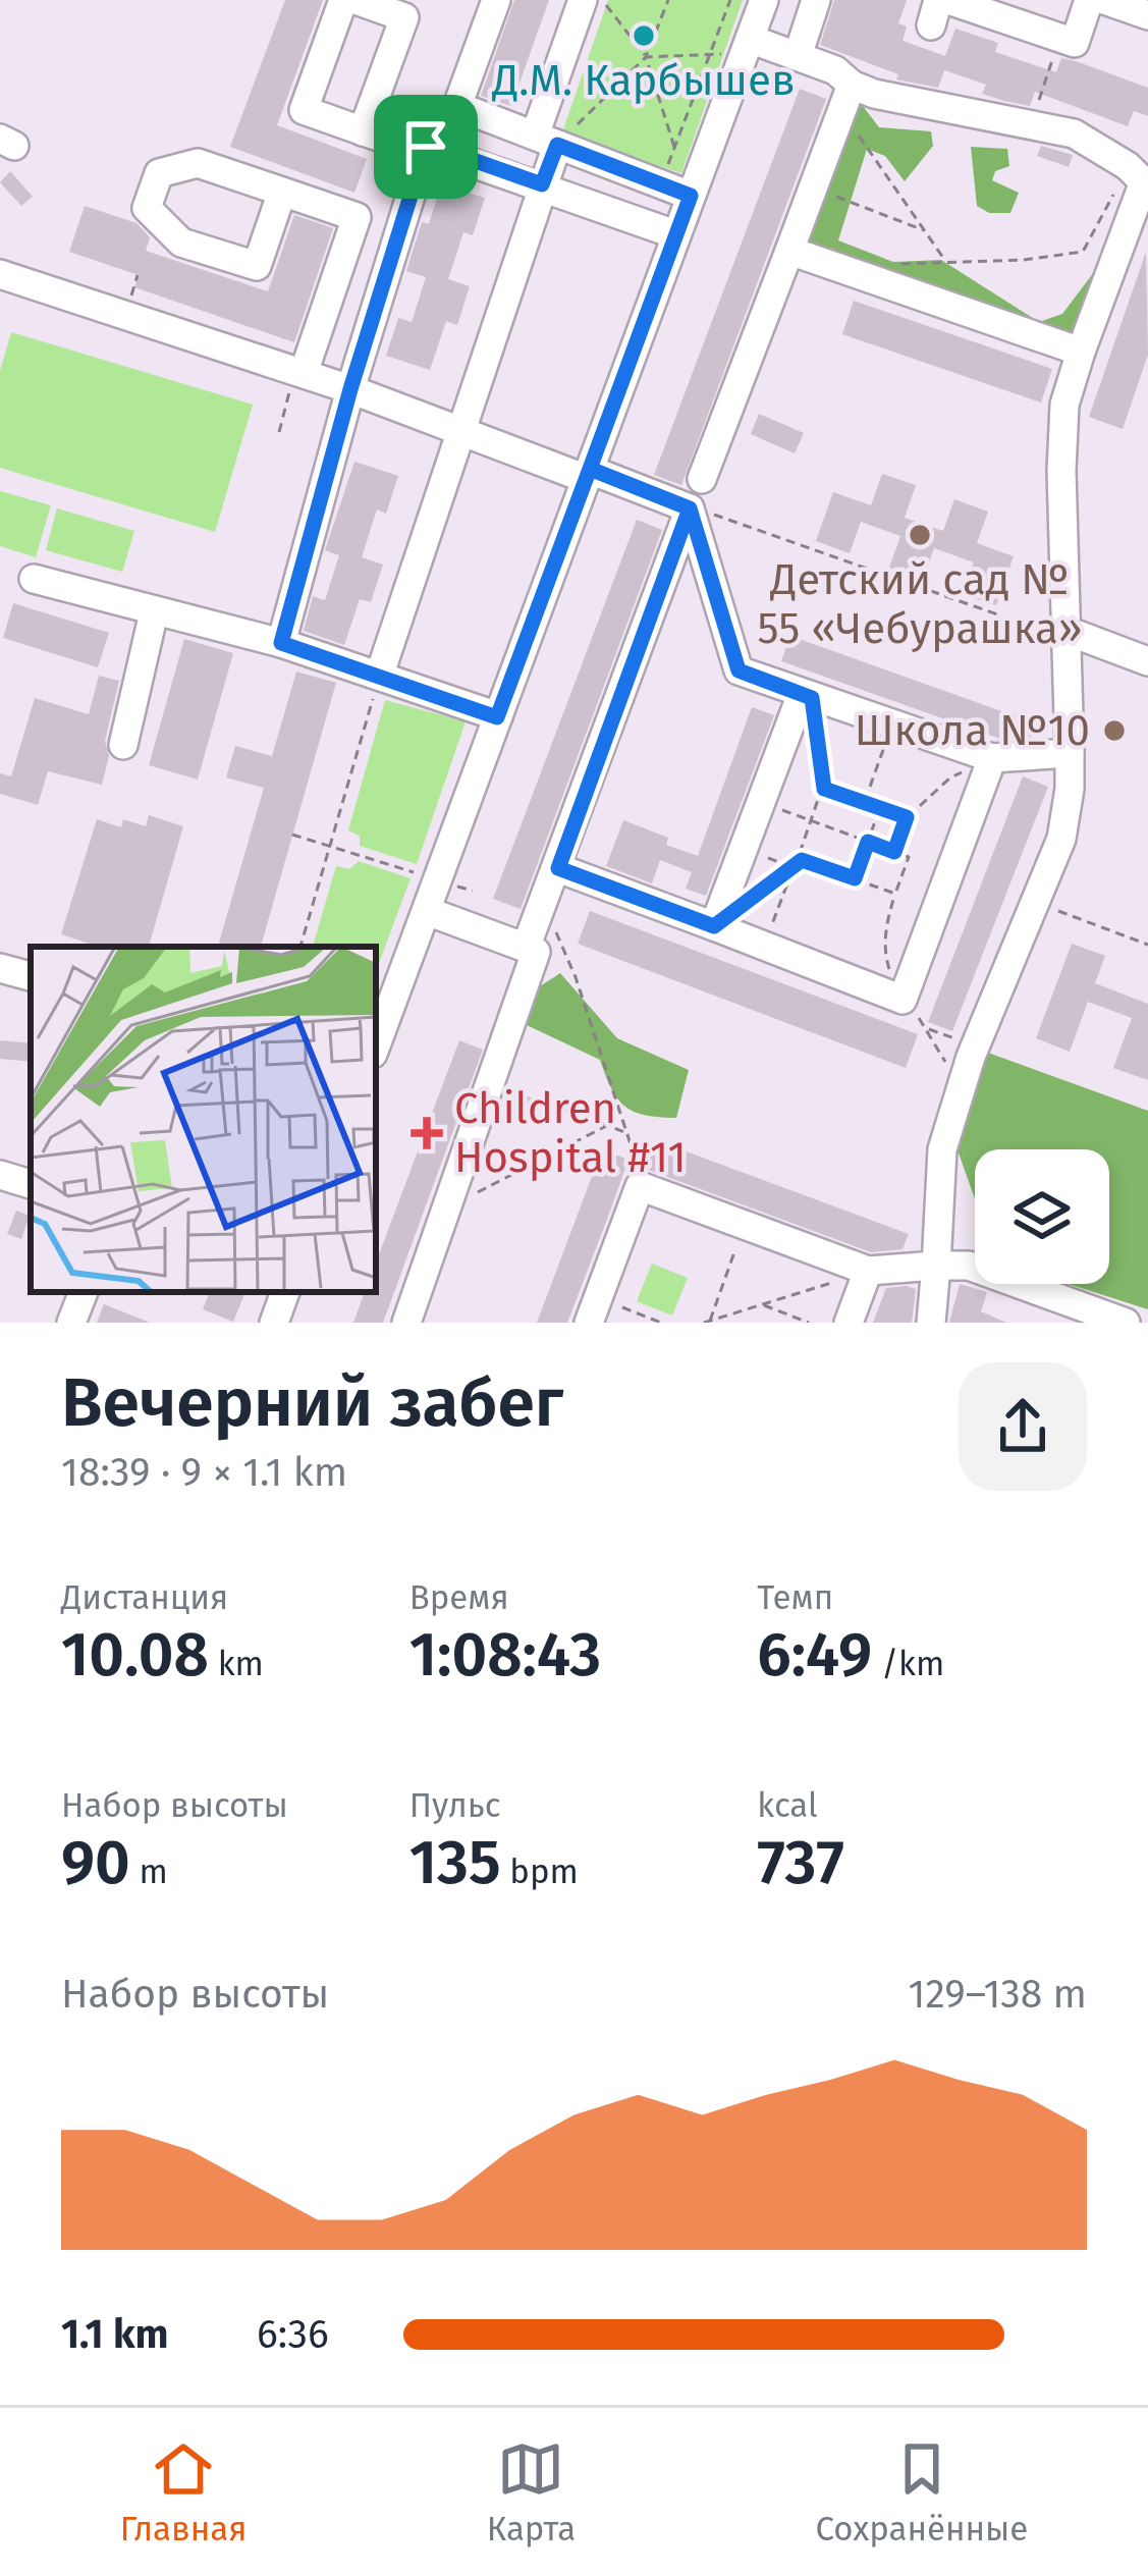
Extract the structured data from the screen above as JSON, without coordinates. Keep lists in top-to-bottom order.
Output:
{
  "places": {
    "other": ["Д.М. Карбышев", "Детский сад № 55 «Чебурашка»", "Школа №10"],
    "health": ["Children Hospital #11"]
  },
  "page": {
    "heading": ["Вечерний забег", "18:39 · 9 × 1.1 km"],
    "stats": [
      ["Дистанция", "10.08 km"],
      ["Время", "1:08:43"],
      ["Темп", "6:49 /km"],
      ["Набор высоты", "90 m"],
      ["Пульс", "135 bpm"],
      ["kcal", "737"]
    ],
    "chart": ["Набор высоты", "129–138 m"],
    "list": [
      {
        "name": "1.1 km",
        "note": "6:36"
      }
    ],
    "tabs": ["Главная", "Карта", "Сохранённые"]
  }
}
